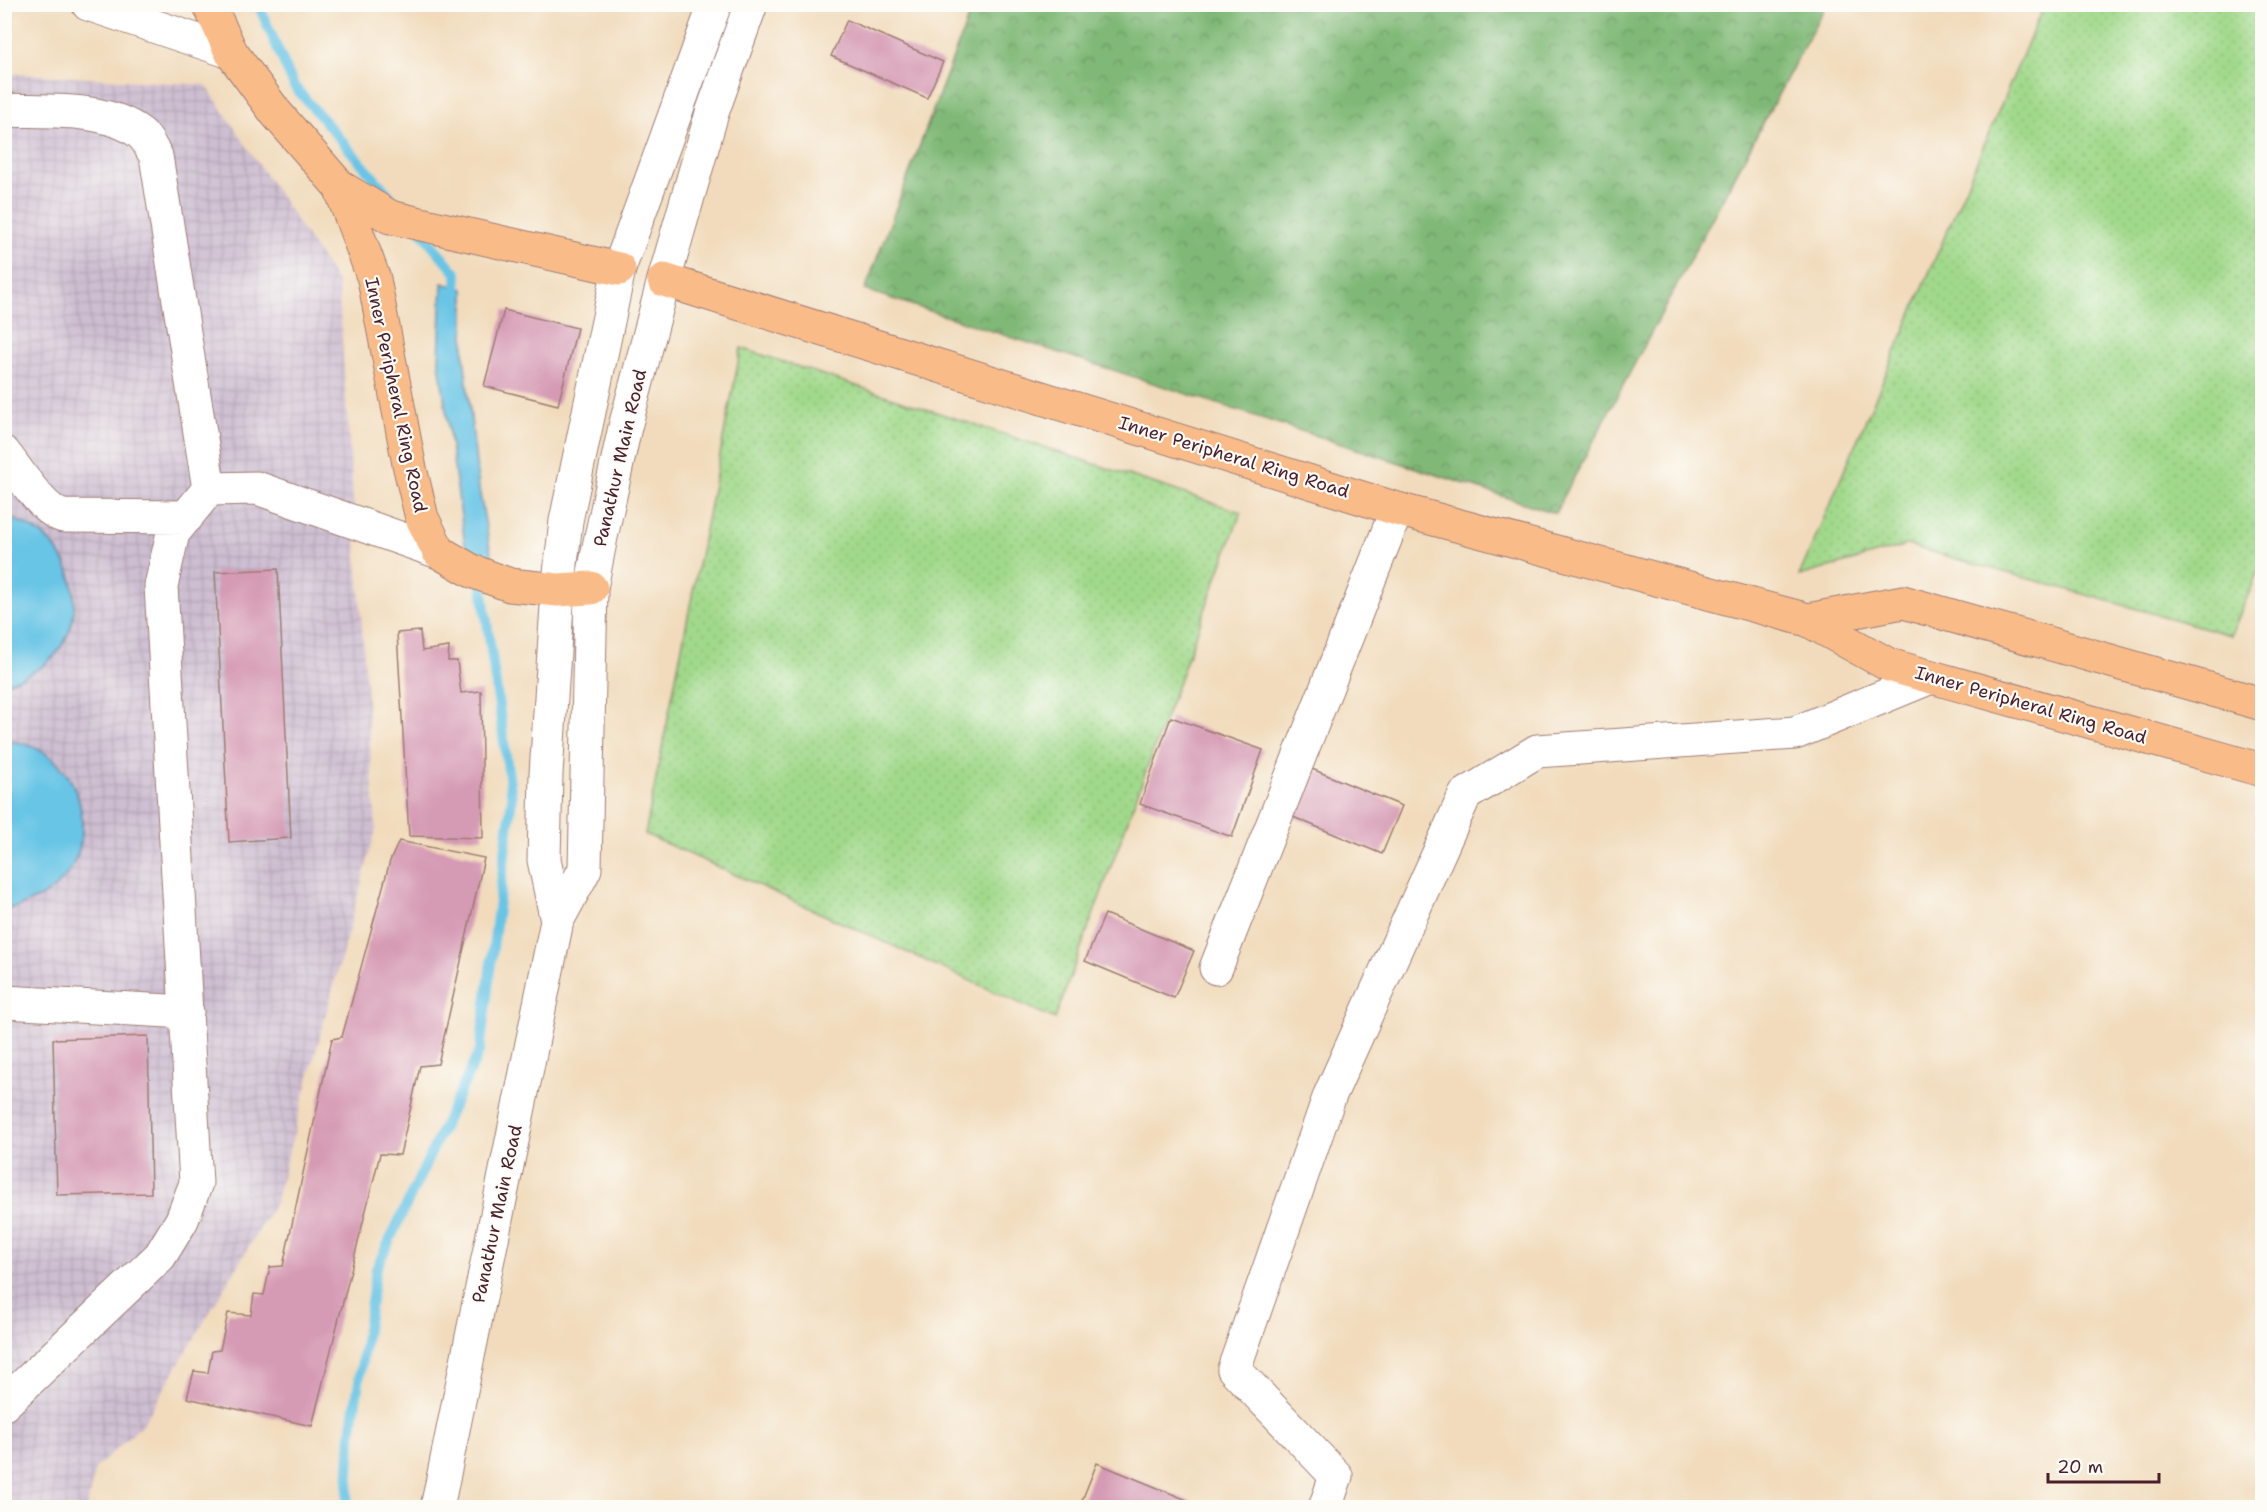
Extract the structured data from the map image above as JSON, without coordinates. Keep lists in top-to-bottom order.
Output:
{
  "streets": {
    "main road": ["Inner Peripheral Ring Road"],
    "street": ["Panathur Main Road"]
  },
  "crossings": [
    ["Inner Peripheral Ring Road", "Panathur Main Road"]
  ],
  "scale_bar": "20 m"
}
